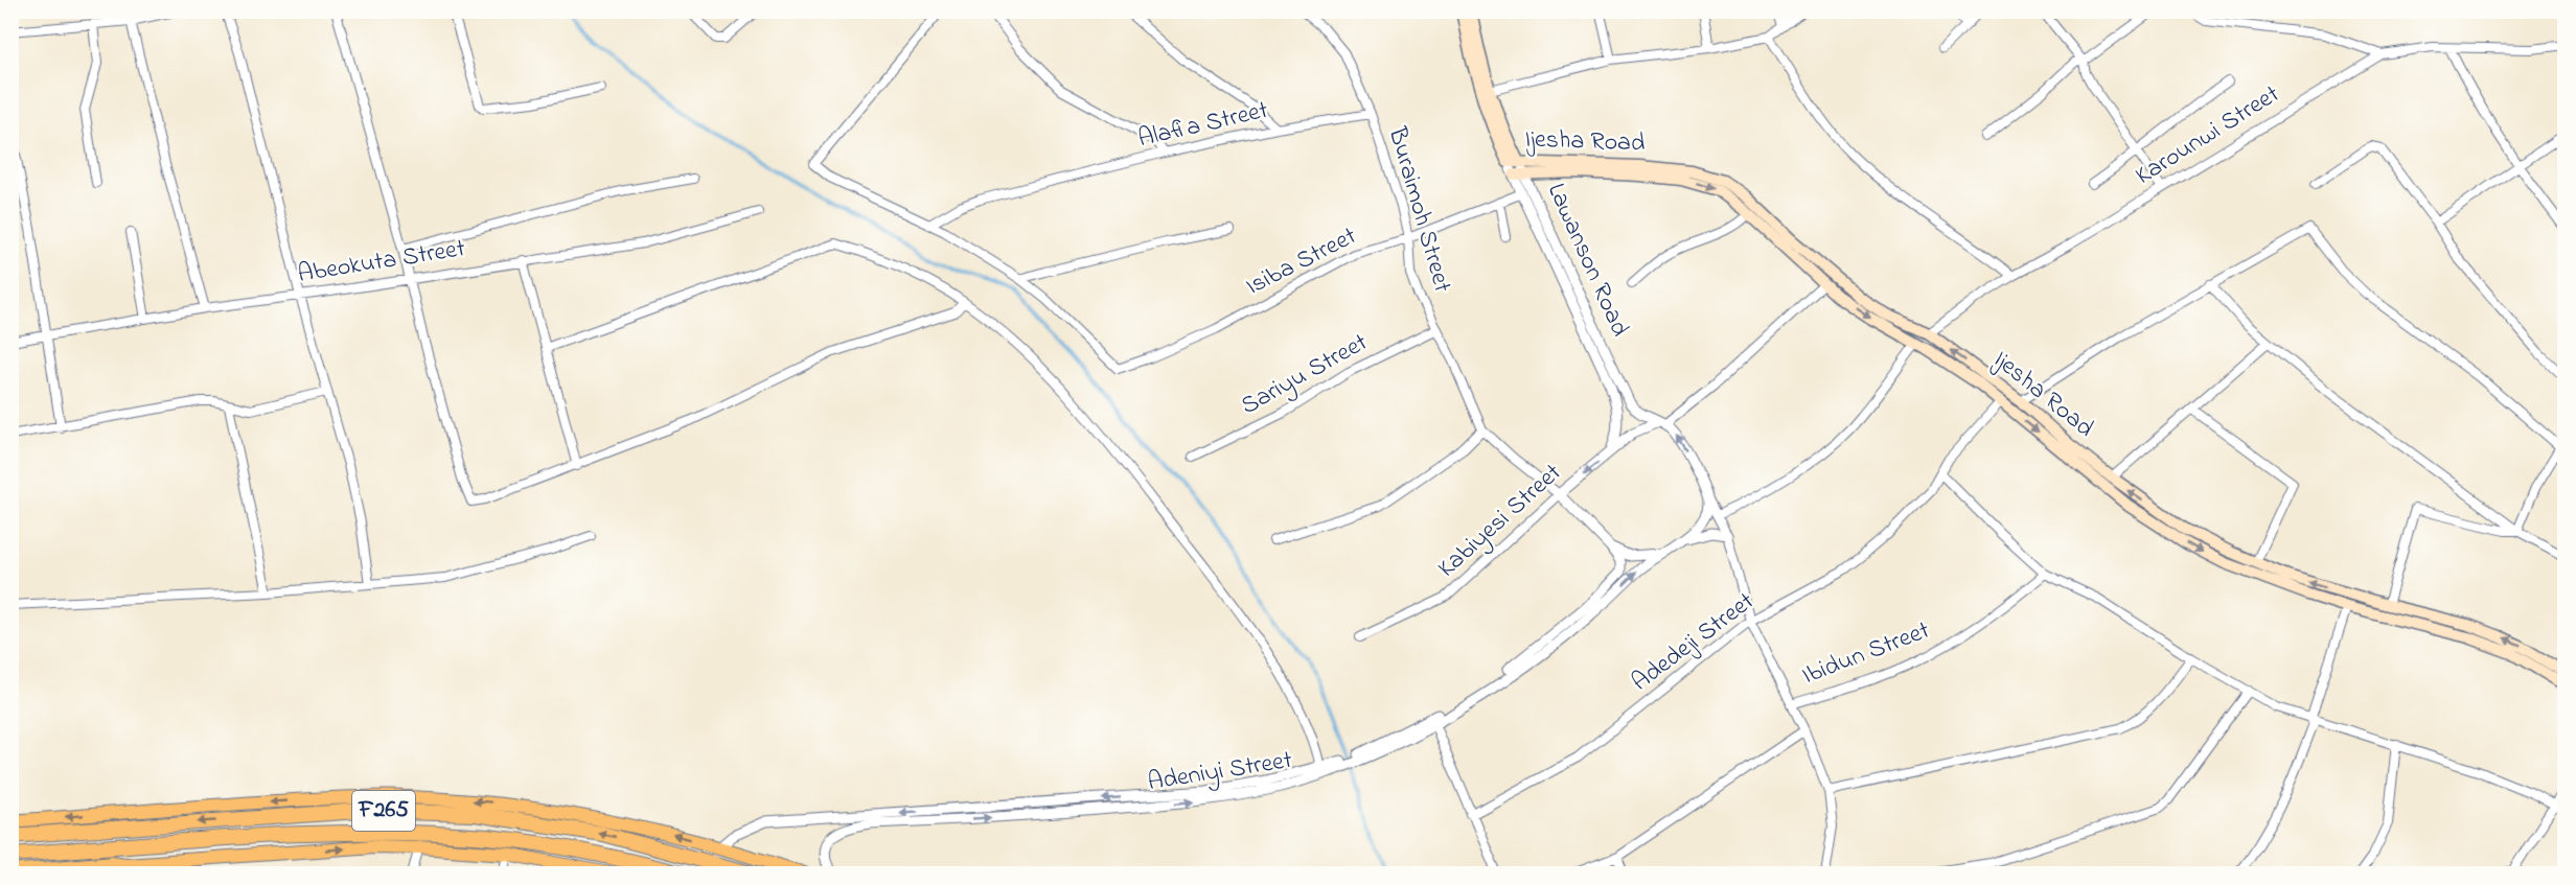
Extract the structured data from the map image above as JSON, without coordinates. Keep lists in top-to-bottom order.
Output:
{
  "streets": {
    "highway": ["F265"],
    "main road": ["Ijesha Road", "Lawanson Road"],
    "street": [
      "Alafia Street",
      "Karounwi Street",
      "Buraimoh Street",
      "Abeokuta Street",
      "Isiba Street",
      "Sariyu Street",
      "Kabiyesi Street",
      "Adedeji Street",
      "Ibidun Street",
      "Adeniyi Street"
    ]
  },
  "crossings": [
    ["Alafia Street", "Buraimoh Street"],
    ["Karounwi Street", "Ijesha Road"],
    ["Ijesha Road", "Lawanson Road"],
    ["Ijesha Road", "Adedeji Street"],
    ["Buraimoh Street", "Lawanson Road"],
    ["Buraimoh Street", "Isiba Street"],
    ["Buraimoh Street", "Sariyu Street"],
    ["Buraimoh Street", "Kabiyesi Street"],
    ["Buraimoh Street", "Adeniyi Street"],
    ["Lawanson Road", "Kabiyesi Street"],
    ["Lawanson Road", "Adeniyi Street"],
    ["Kabiyesi Street", "Adeniyi Street"]
  ]
}
